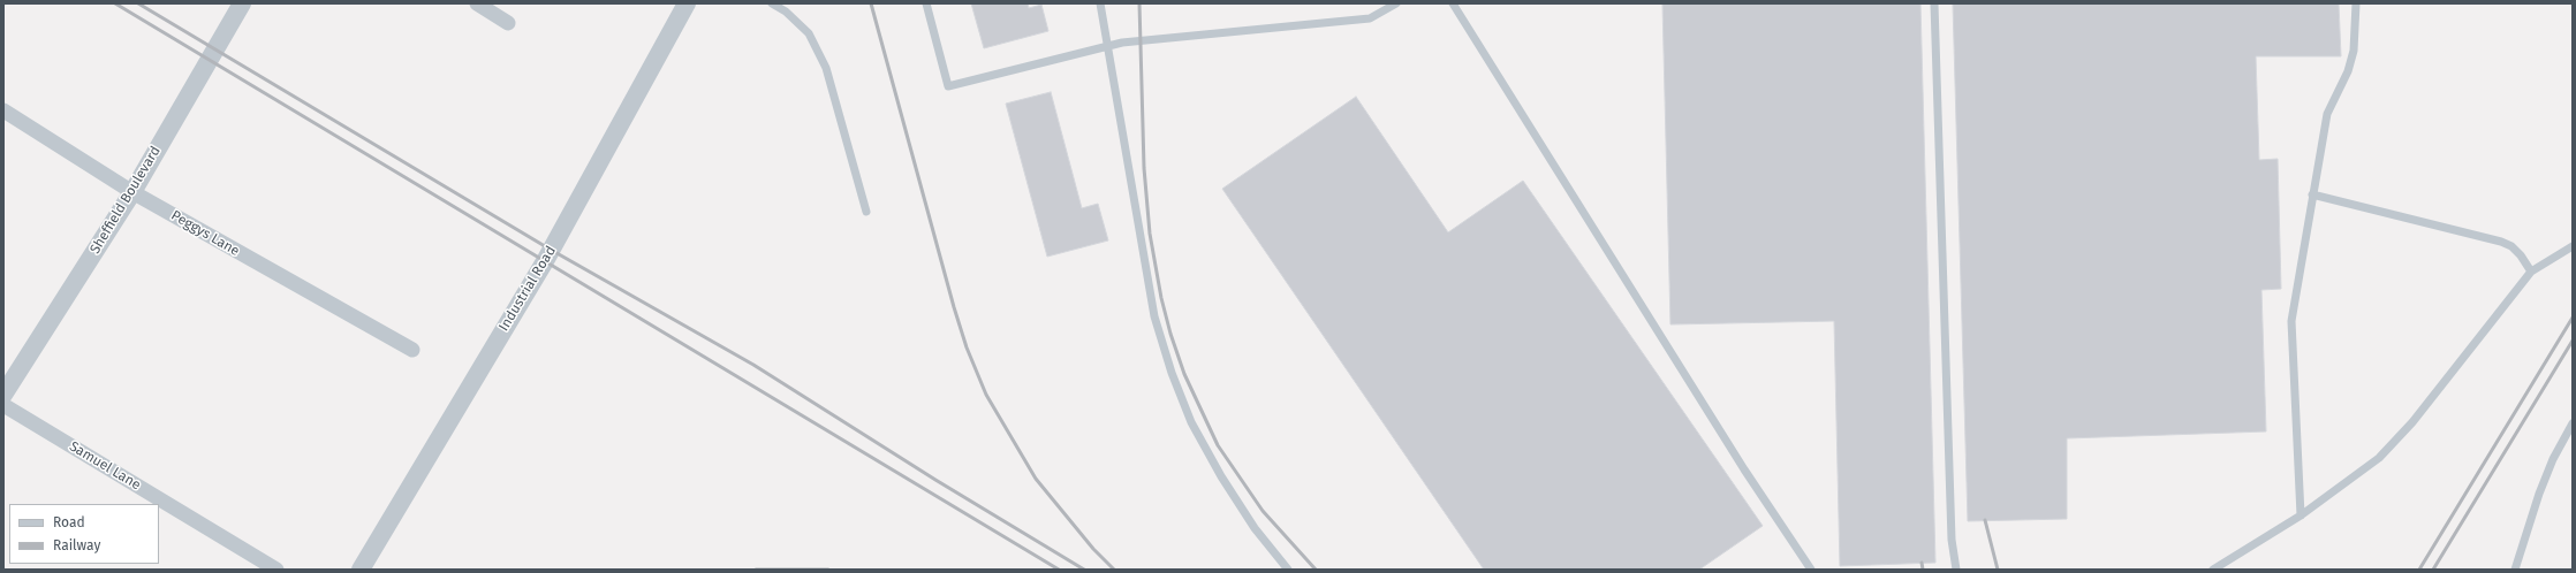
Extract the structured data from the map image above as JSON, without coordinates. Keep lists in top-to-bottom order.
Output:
{
  "streets": {
    "street": [
      "Sheffield Boulevard",
      "Peggys Lane",
      "Industrial Road",
      "Samuel Lane"
    ]
  },
  "crossings": [
    ["Sheffield Boulevard", "Peggys Lane"]
  ],
  "legend": ["Road", "Railway"]
}
